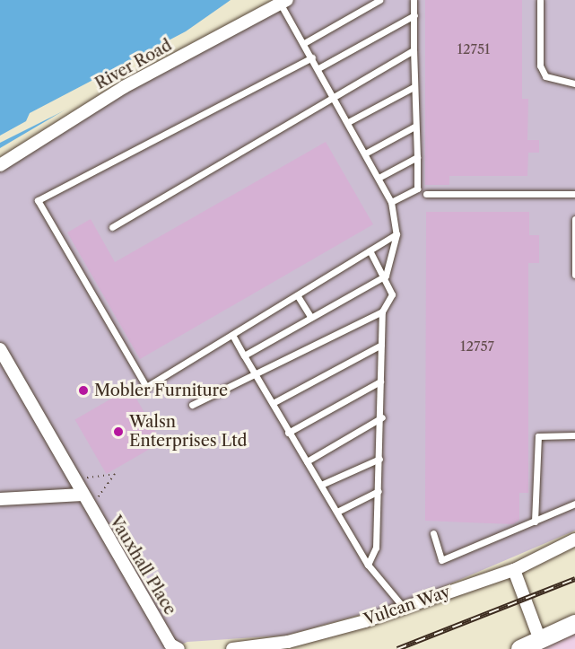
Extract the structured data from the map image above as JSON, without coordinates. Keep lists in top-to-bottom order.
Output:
{
  "streets": {
    "street": ["River Road", "Vauxhall Place", "Vulcan Way"]
  },
  "places": ["Mobler Furniture", "Walsn Enterprises Ltd"],
  "house_numbers": ["12751", "12757"]
}
